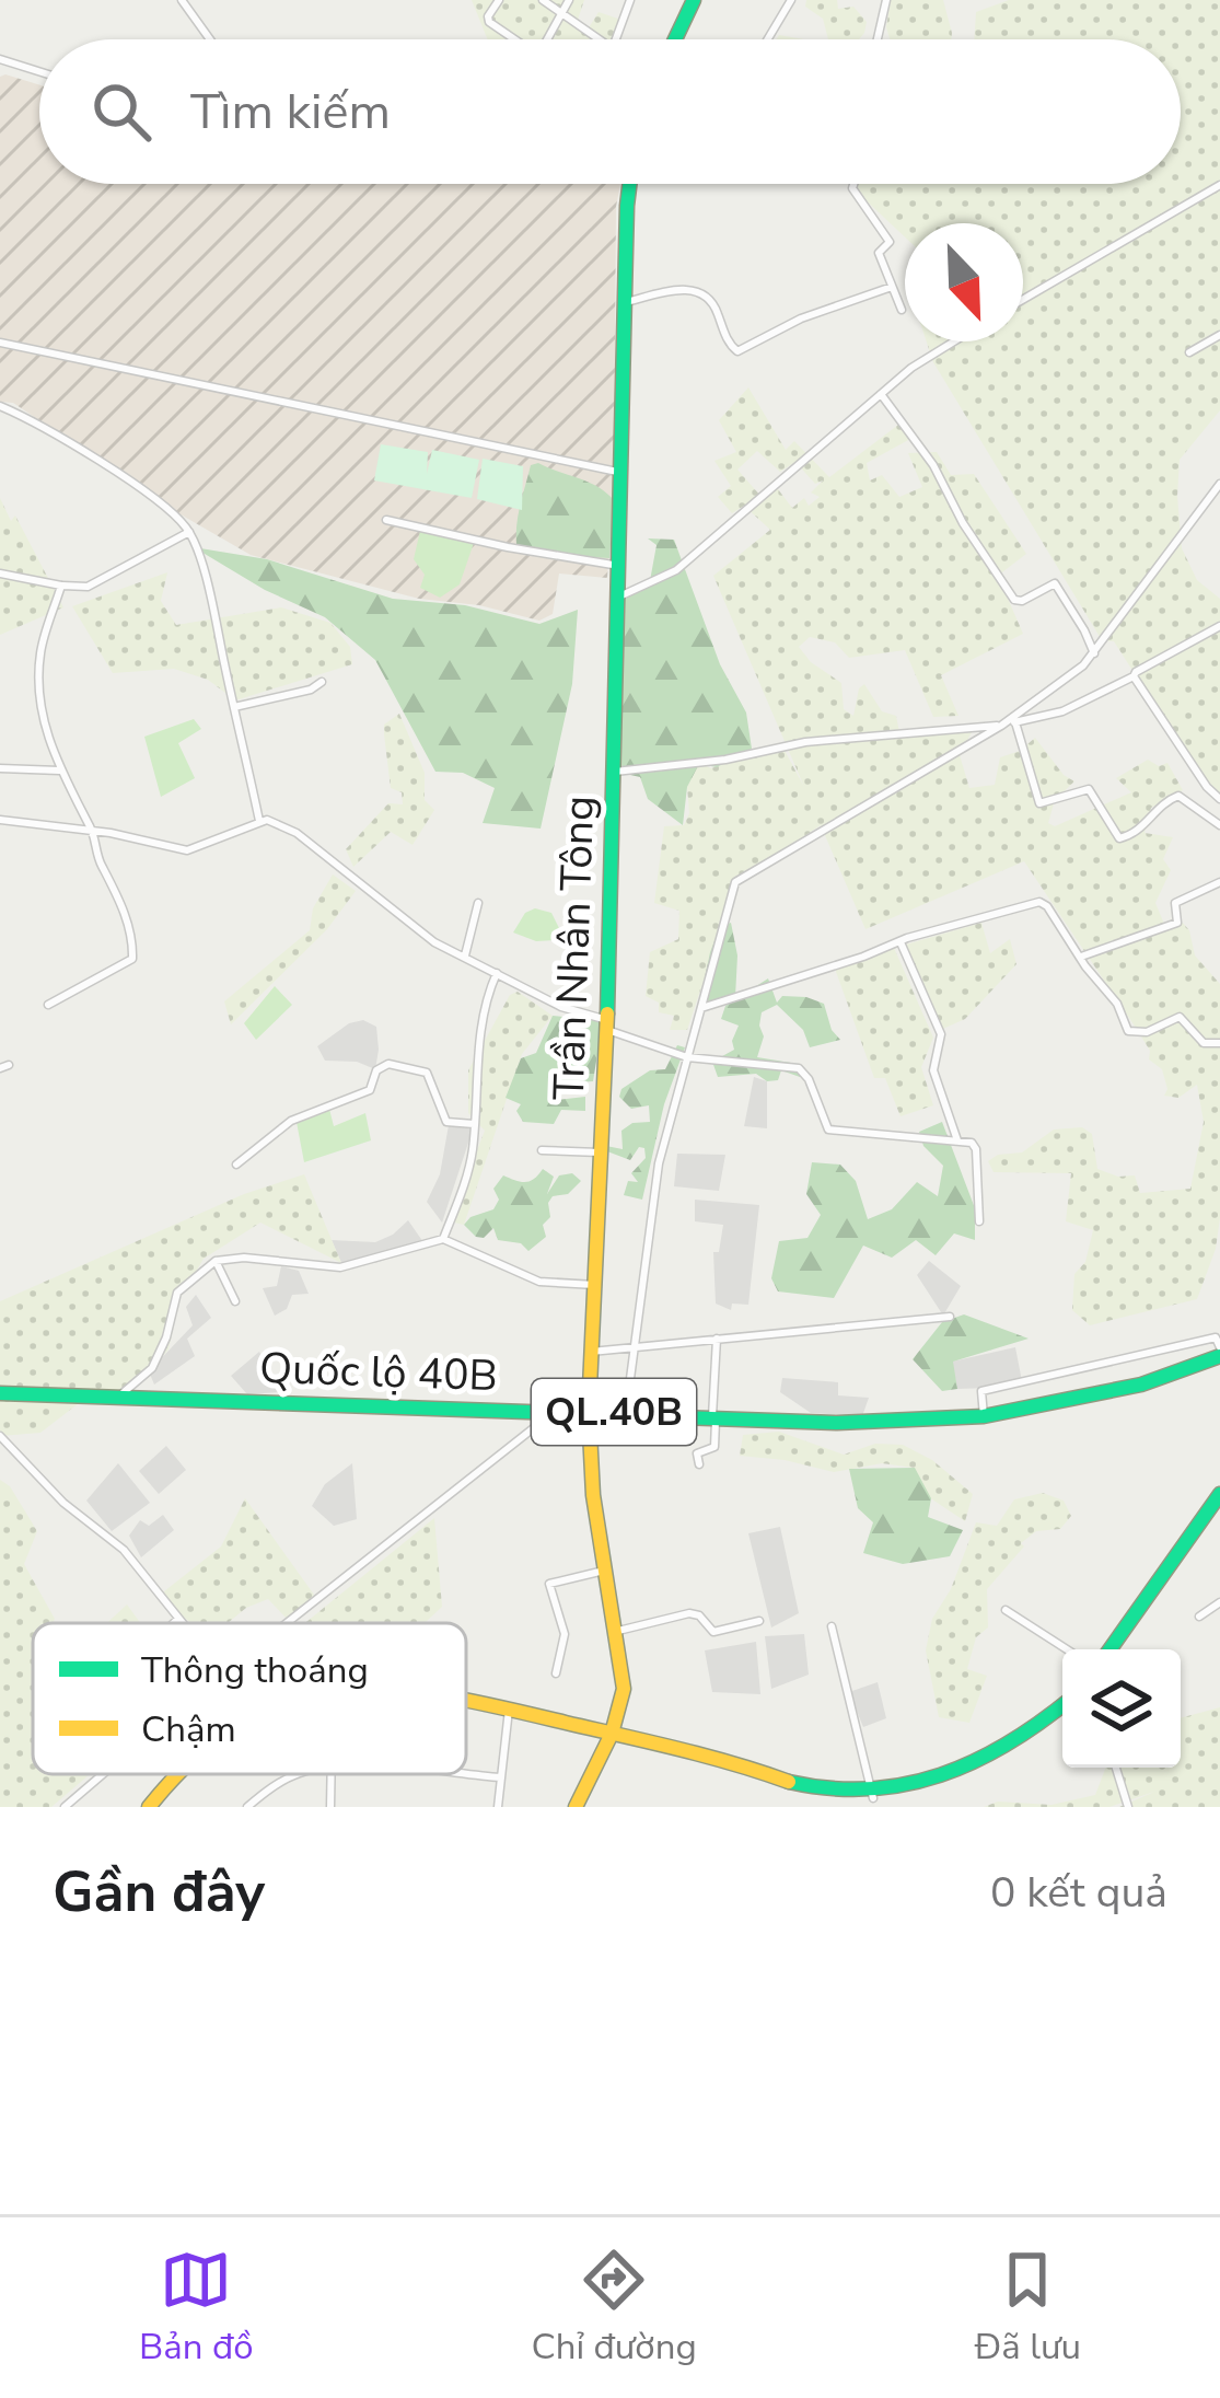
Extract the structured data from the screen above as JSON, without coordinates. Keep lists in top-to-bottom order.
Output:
{
  "streets": {
    "main road": ["Trần Nhân Tông", "Quốc lộ 40B", "QL.40B"]
  },
  "crossings": [
    ["Trần Nhân Tông", "Quốc lộ 40B"]
  ],
  "legend": ["Thông thoáng", "Chậm"],
  "north": "bottom right",
  "page": {
    "search": "Tìm kiếm",
    "heading": ["Gần đây", "0 kết quả"],
    "nav": ["Bản đồ", "Chỉ đường", "Đã lưu"]
  }
}
